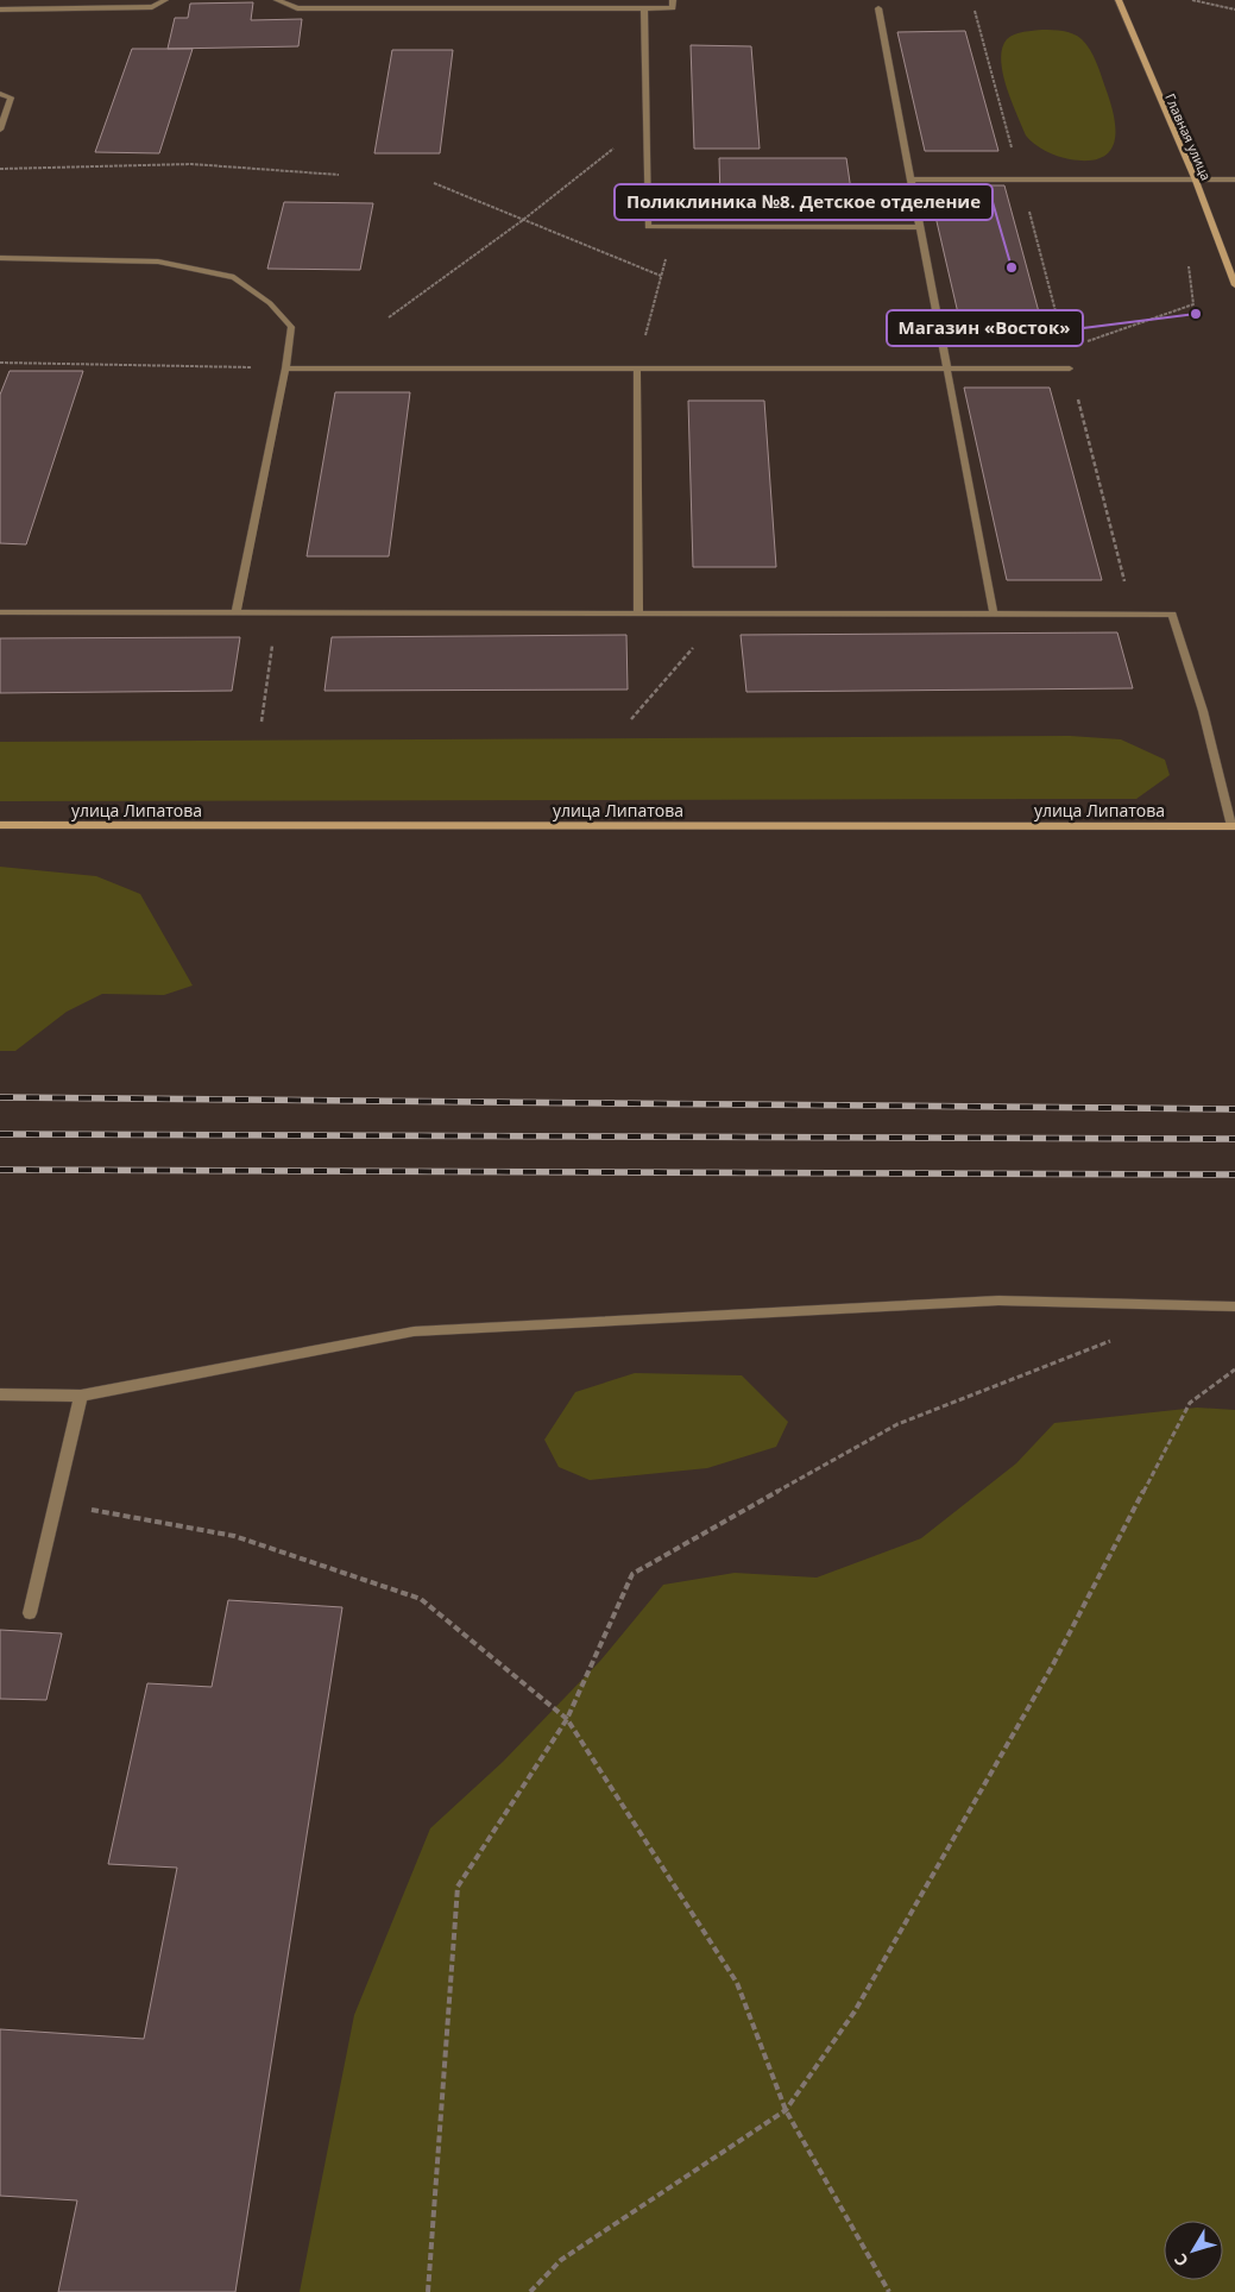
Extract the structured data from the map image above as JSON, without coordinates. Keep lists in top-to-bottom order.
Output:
{
  "streets": {
    "street": ["Главная улица", "улица Липатова"]
  },
  "places": ["Поликлиника №8. Детское отделение", "Магазин «Восток»"],
  "north": "bottom left"
}
